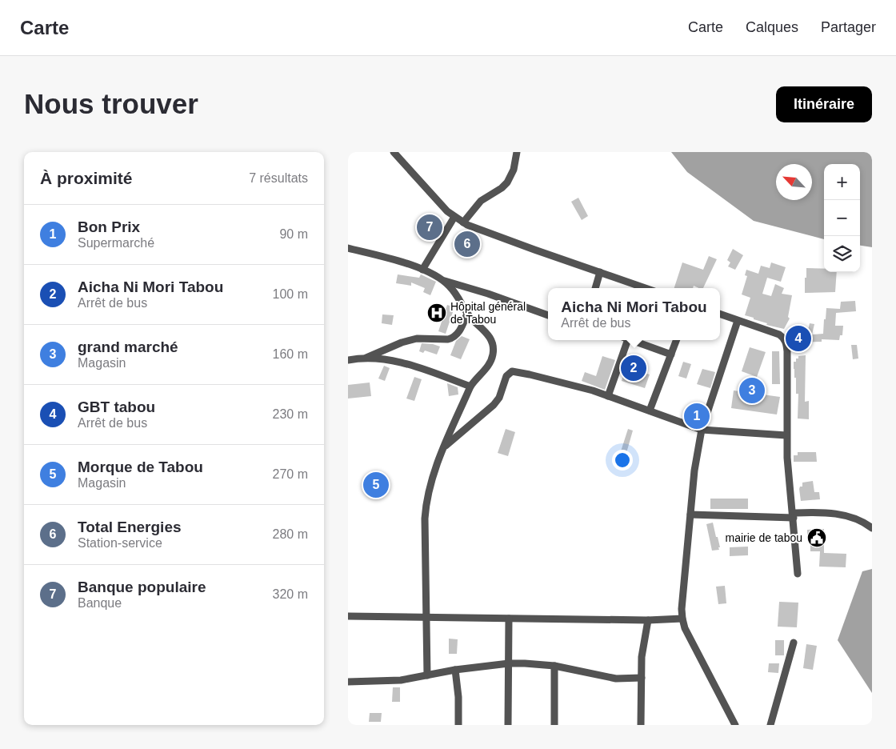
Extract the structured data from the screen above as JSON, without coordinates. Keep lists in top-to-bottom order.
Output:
{
  "places": {
    "hospital": ["Hôpital général de Tabou"],
    "public building": ["mairie de tabou"]
  },
  "north": "top left",
  "page": {
    "header": "Carte",
    "nav": ["Carte", "Calques", "Partager"],
    "buttons": "Itinéraire",
    "title": "Nous trouver",
    "heading": ["À proximité", "7 résultats"],
    "map_buttons": ["+", "−"],
    "list": [
      {
        "mark": "1",
        "name": "Bon Prix",
        "note": "Supermarché",
        "value": "90 m"
      },
      {
        "mark": "2",
        "name": "Aicha Ni Mori Tabou",
        "note": "Arrêt de bus",
        "value": "100 m"
      },
      {
        "mark": "3",
        "name": "grand marché",
        "note": "Magasin",
        "value": "160 m"
      },
      {
        "mark": "4",
        "name": "GBT tabou",
        "note": "Arrêt de bus",
        "value": "230 m"
      },
      {
        "mark": "5",
        "name": "Morque de Tabou",
        "note": "Magasin",
        "value": "270 m"
      },
      {
        "mark": "6",
        "name": "Total Energies",
        "note": "Station-service",
        "value": "280 m"
      },
      {
        "mark": "7",
        "name": "Banque populaire",
        "note": "Banque",
        "value": "320 m"
      }
    ],
    "pins": [
      "7",
      "6",
      "4",
      "2",
      "3",
      "1",
      "5"
    ],
    "popup": ["Aicha Ni Mori Tabou", "Arrêt de bus"]
  }
}
